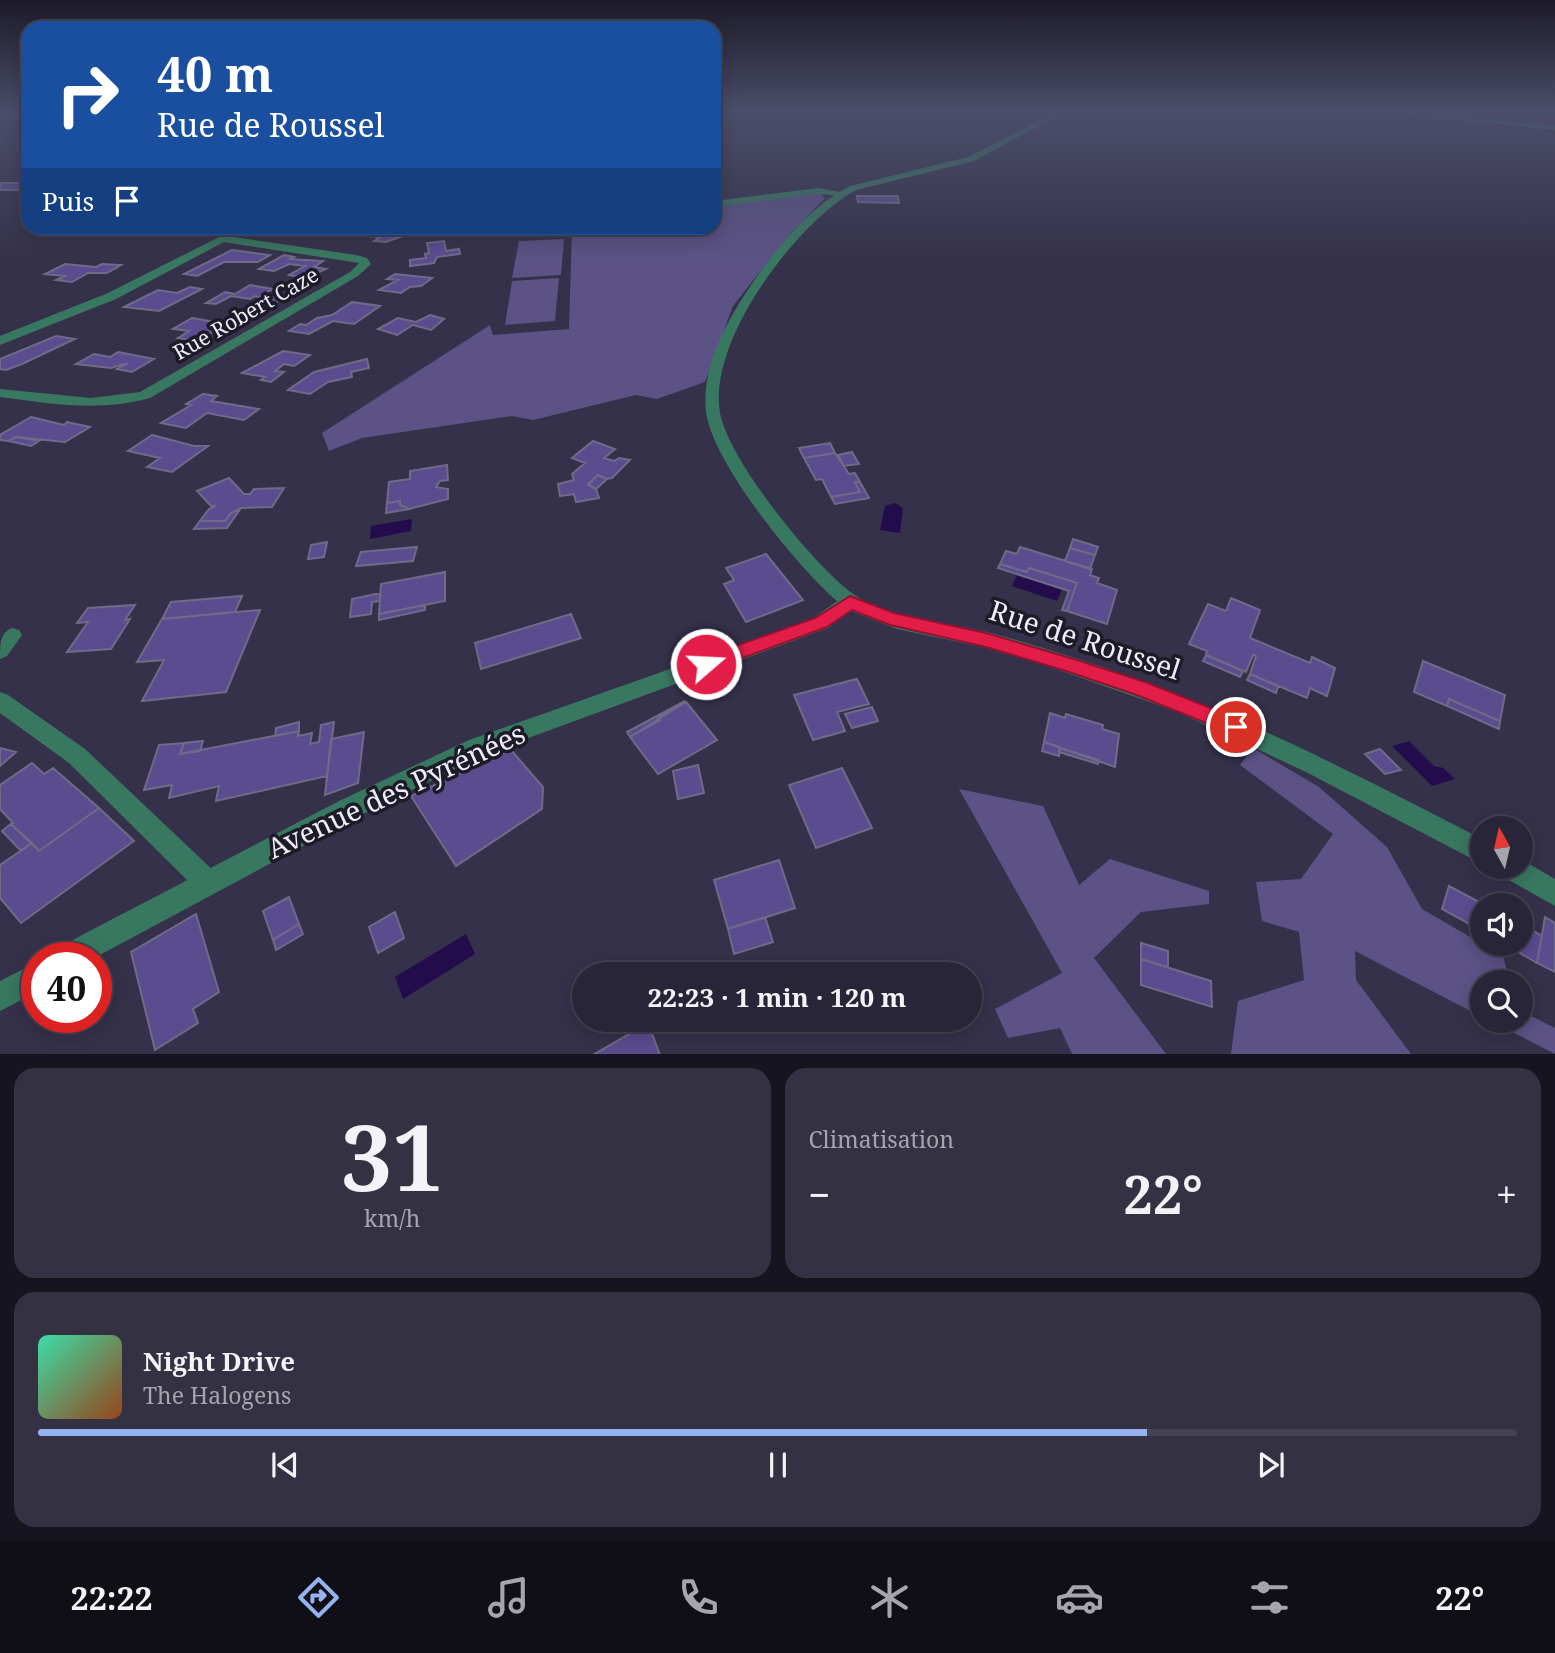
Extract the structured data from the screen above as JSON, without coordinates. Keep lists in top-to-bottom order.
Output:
{
  "streets": {
    "street": ["Rue Robert Caze", "Rue de Roussel", "Avenue des Pyrénées"]
  },
  "crossings": [
    ["Rue de Roussel", "Avenue des Pyrénées"]
  ],
  "north": "top",
  "page": {
    "turn": ["40 m", "Rue de Roussel"],
    "then": "Puis",
    "limit": "40",
    "trip": "22:23 · 1 min · 120 m",
    "tile": [
      ["31", "km/h"],
      "Climatisation"
    ],
    "heat": ["−", "22°", "+"],
    "song": ["Night Drive", "The Halogens"],
    "tabs": ["22:22", "22°"]
  }
}
